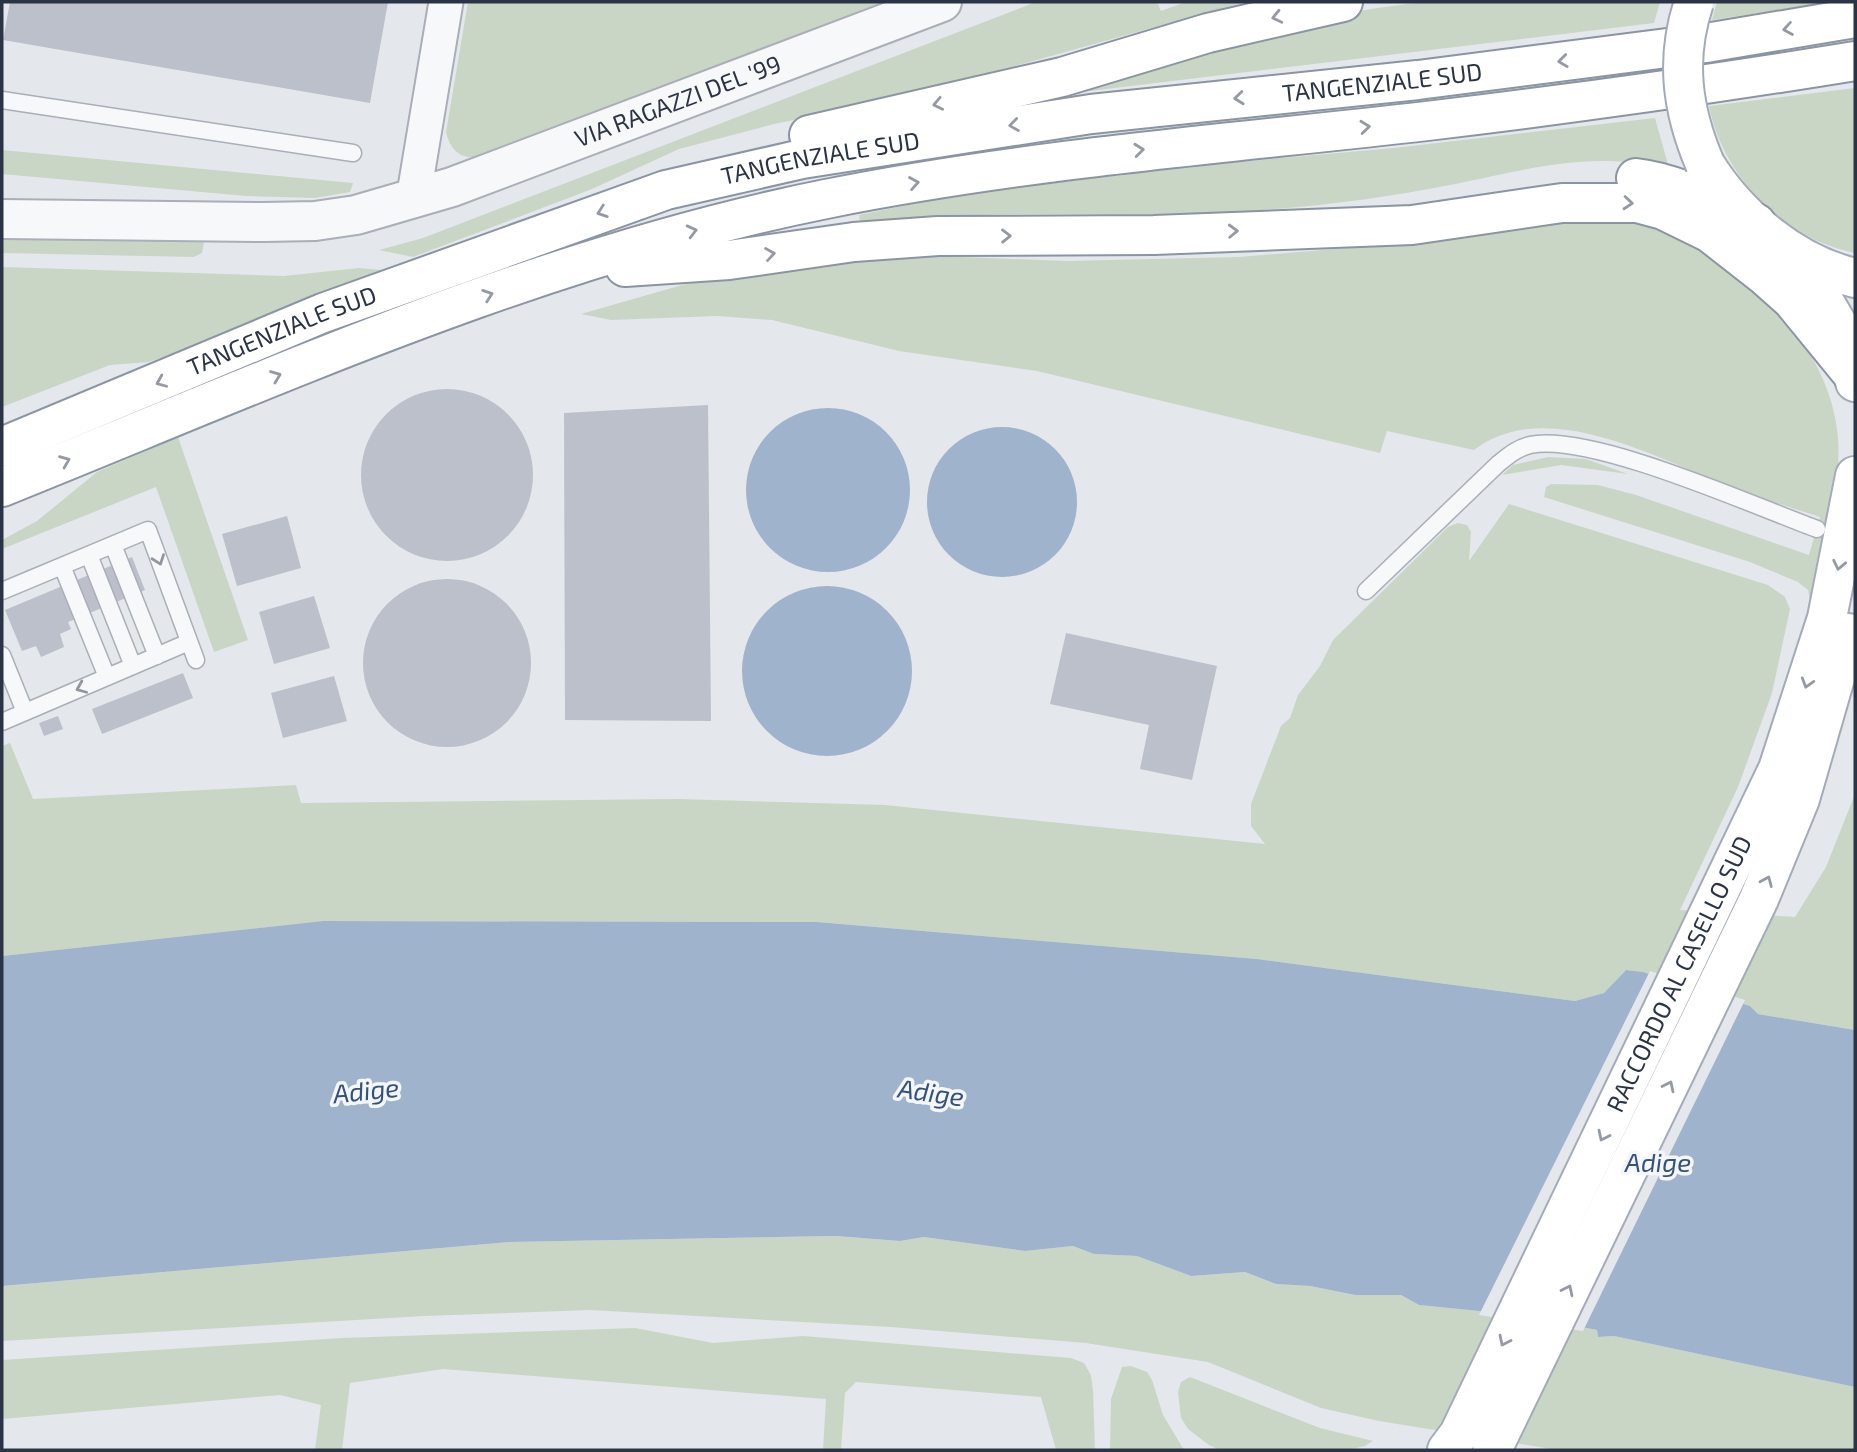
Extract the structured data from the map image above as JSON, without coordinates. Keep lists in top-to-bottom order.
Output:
{
  "streets": {
    "main road": ["TANGENZIALE SUD", "RACCORDO AL CASELLO SUD"],
    "street": ["VIA RAGAZZI DEL '99"]
  },
  "water": ["Adige"]
}
